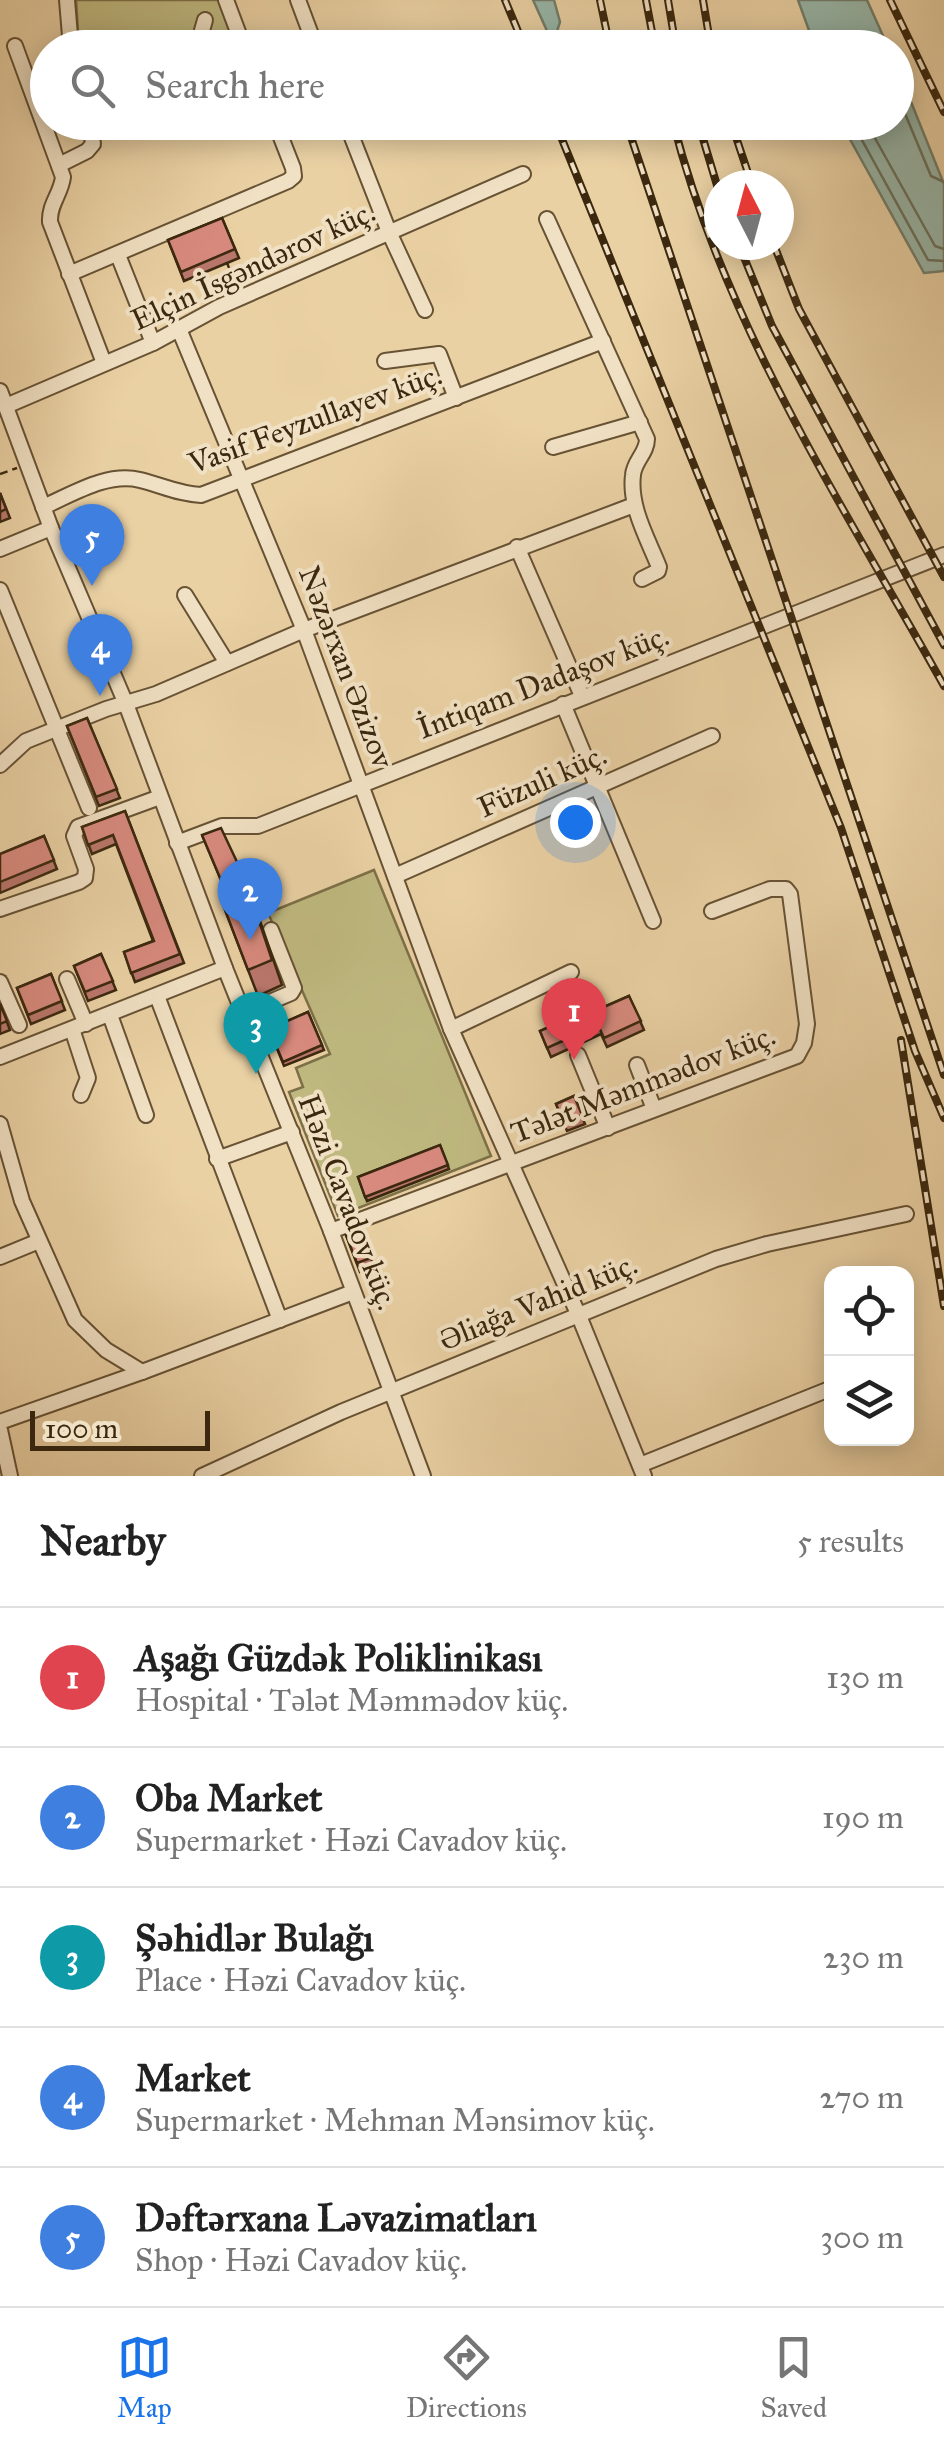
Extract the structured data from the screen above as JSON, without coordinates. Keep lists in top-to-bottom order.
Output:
{
  "streets": {
    "street": [
      "Elçin İsgəndərov küç.",
      "Vasif Feyzullayev küç.",
      "Nəzərxan Əzizov",
      "İntiqam Dadaşov küç.",
      "Füzuli küç.",
      "Tələt Məmmədov küç.",
      "Həzi Cavadov küç.",
      "Əliağa Vahid küç."
    ]
  },
  "crossings": [
    ["Elçin İsgəndərov küç.", "Nəzərxan Əzizov"],
    ["Elçin İsgəndərov küç.", "Həzi Cavadov küç."],
    ["Vasif Feyzullayev küç.", "Nəzərxan Əzizov"],
    ["Vasif Feyzullayev küç.", "Həzi Cavadov küç."],
    ["Nəzərxan Əzizov", "İntiqam Dadaşov küç."],
    ["Nəzərxan Əzizov", "Füzuli küç."],
    ["Nəzərxan Əzizov", "Tələt Məmmədov küç."],
    ["Nəzərxan Əzizov", "Əliağa Vahid küç."],
    ["İntiqam Dadaşov küç.", "Həzi Cavadov küç."],
    ["Tələt Məmmədov küç.", "Həzi Cavadov küç."],
    ["Həzi Cavadov küç.", "Əliağa Vahid küç."]
  ],
  "scale_bar": "100 m",
  "north": "top",
  "page": {
    "search": "Search here",
    "pins": [
      "5",
      "4",
      "2",
      "1",
      "3"
    ],
    "scale": "100 m",
    "heading": ["Nearby", "5 results"],
    "list": [
      {
        "mark": "1",
        "name": "Aşağı Güzdək Poliklinikası",
        "note": "Hospital · Tələt Məmmədov küç.",
        "value": "130 m"
      },
      {
        "mark": "2",
        "name": "Oba Market",
        "note": "Supermarket · Həzi Cavadov küç.",
        "value": "190 m"
      },
      {
        "mark": "3",
        "name": "Şəhidlər Bulağı",
        "note": "Place · Həzi Cavadov küç.",
        "value": "230 m"
      },
      {
        "mark": "4",
        "name": "Market",
        "note": "Supermarket · Mehman Mənsimov küç.",
        "value": "270 m"
      },
      {
        "mark": "5",
        "name": "Dəftərxana Ləvazimatları",
        "note": "Shop · Həzi Cavadov küç.",
        "value": "300 m"
      }
    ],
    "nav": ["Map", "Directions", "Saved"]
  }
}
